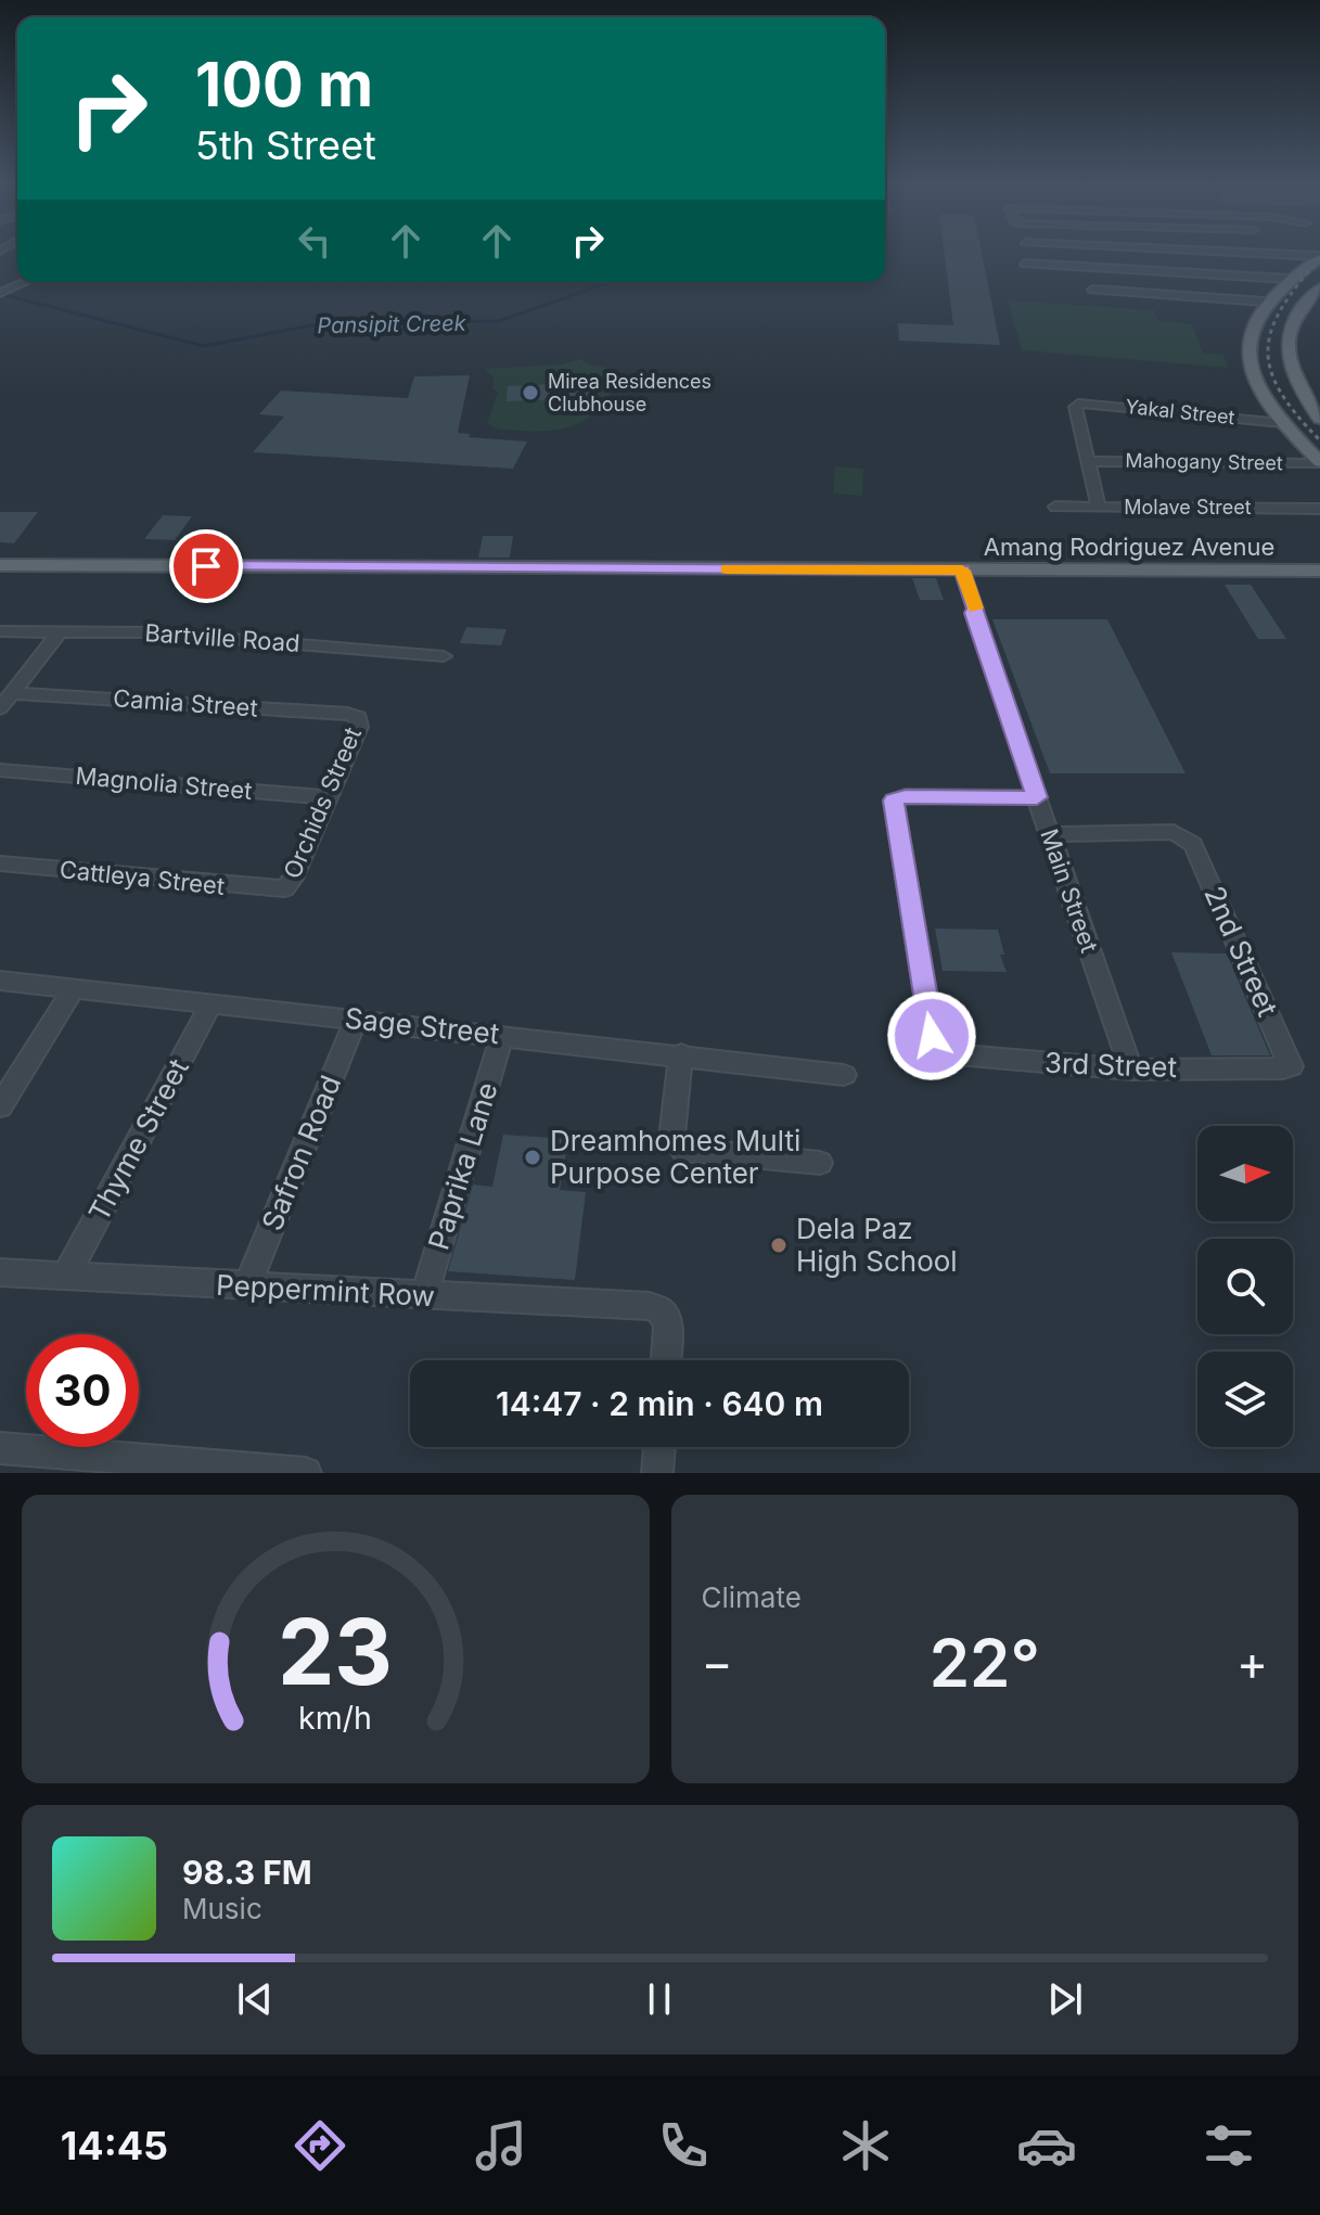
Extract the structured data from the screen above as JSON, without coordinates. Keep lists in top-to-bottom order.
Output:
{
  "streets": {
    "main road": ["Amang Rodriguez Avenue"],
    "street": [
      "Yakal Street",
      "Mahogany Street",
      "Molave Street",
      "Bartville Road",
      "Camia Street",
      "Magnolia Street",
      "Orchids Street",
      "Cattleya Street",
      "Main Street",
      "2nd Street",
      "Sage Street",
      "3rd Street",
      "Thyme Street",
      "Safron Road",
      "Paprika Lane",
      "Peppermint Row"
    ]
  },
  "crossings": [
    ["Yakal Street", "Mahogany Street"],
    ["Amang Rodriguez Avenue", "Main Street"],
    ["Camia Street", "Orchids Street"],
    ["Magnolia Street", "Orchids Street"],
    ["Orchids Street", "Cattleya Street"],
    ["Main Street", "2nd Street"],
    ["Main Street", "3rd Street"],
    ["2nd Street", "3rd Street"],
    ["Sage Street", "Thyme Street"],
    ["Sage Street", "Safron Road"],
    ["Sage Street", "Paprika Lane"],
    ["Thyme Street", "Peppermint Row"],
    ["Safron Road", "Peppermint Row"],
    ["Paprika Lane", "Peppermint Row"]
  ],
  "water": ["Pansipit Creek"],
  "places": ["Mirea Residences Clubhouse", "Dreamhomes Multi Purpose Center", "Dela Paz High School"],
  "north": "right",
  "page": {
    "turn": ["100 m", "5th Street"],
    "limit": "30",
    "trip": "14:47 · 2 min · 640 m",
    "tile": "Climate",
    "heat": ["−", "22°", "+"],
    "song": ["98.3 FM", "Music"],
    "tabs": "14:45",
    "gauge": ["23", "km/h"]
  }
}
